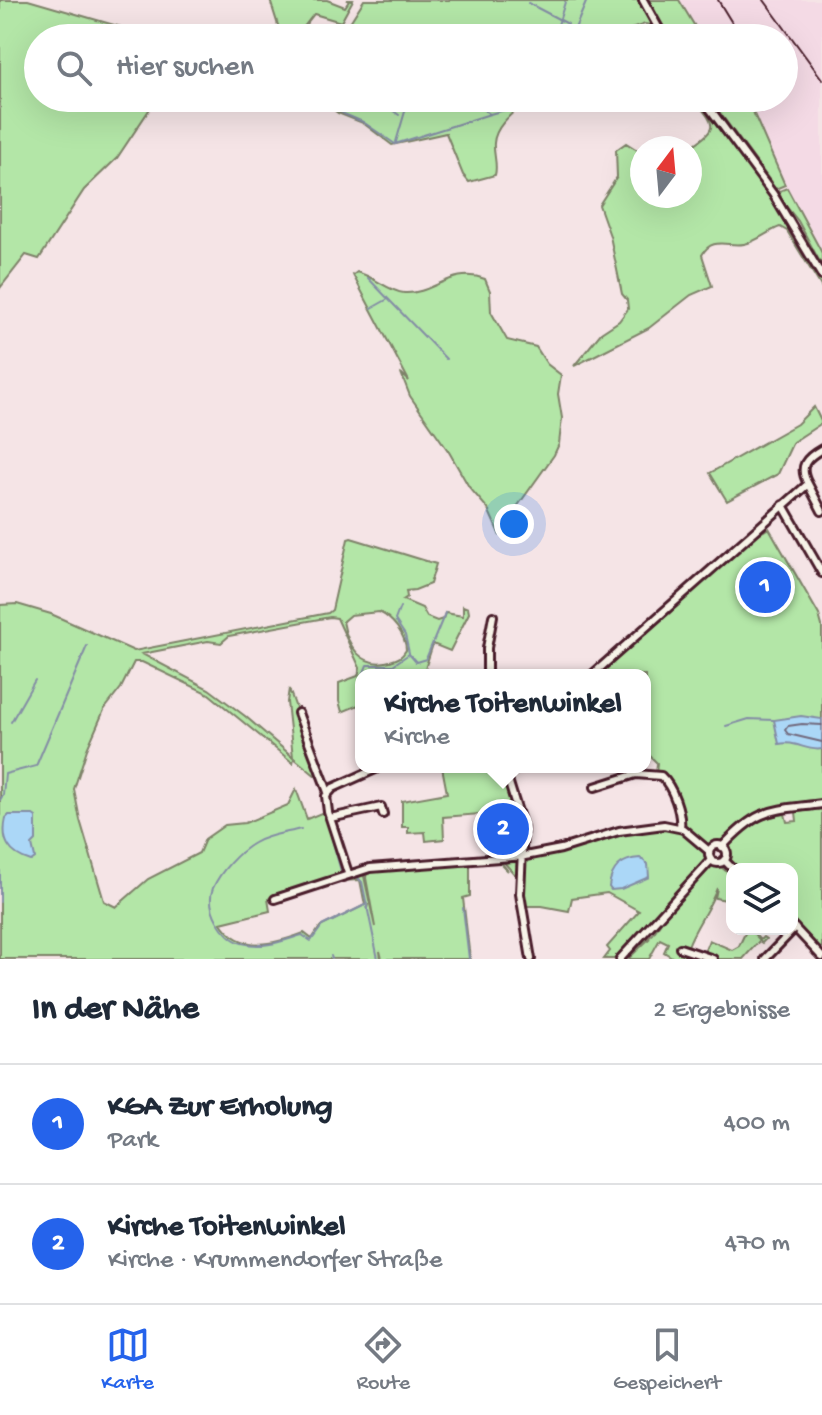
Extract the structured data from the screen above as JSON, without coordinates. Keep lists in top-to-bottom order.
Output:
{
  "north": "top",
  "page": {
    "search": "Hier suchen",
    "pins": ["1", "2"],
    "popup": ["Kirche Toitenwinkel", "Kirche"],
    "heading": ["In der Nähe", "2 Ergebnisse"],
    "list": [
      {
        "mark": "1",
        "name": "KGA Zur Erholung",
        "note": "Park",
        "value": "400 m"
      },
      {
        "mark": "2",
        "name": "Kirche Toitenwinkel",
        "note": "Kirche · Krummendorfer Straße",
        "value": "470 m"
      }
    ],
    "nav": ["Karte", "Route", "Gespeichert"]
  }
}
